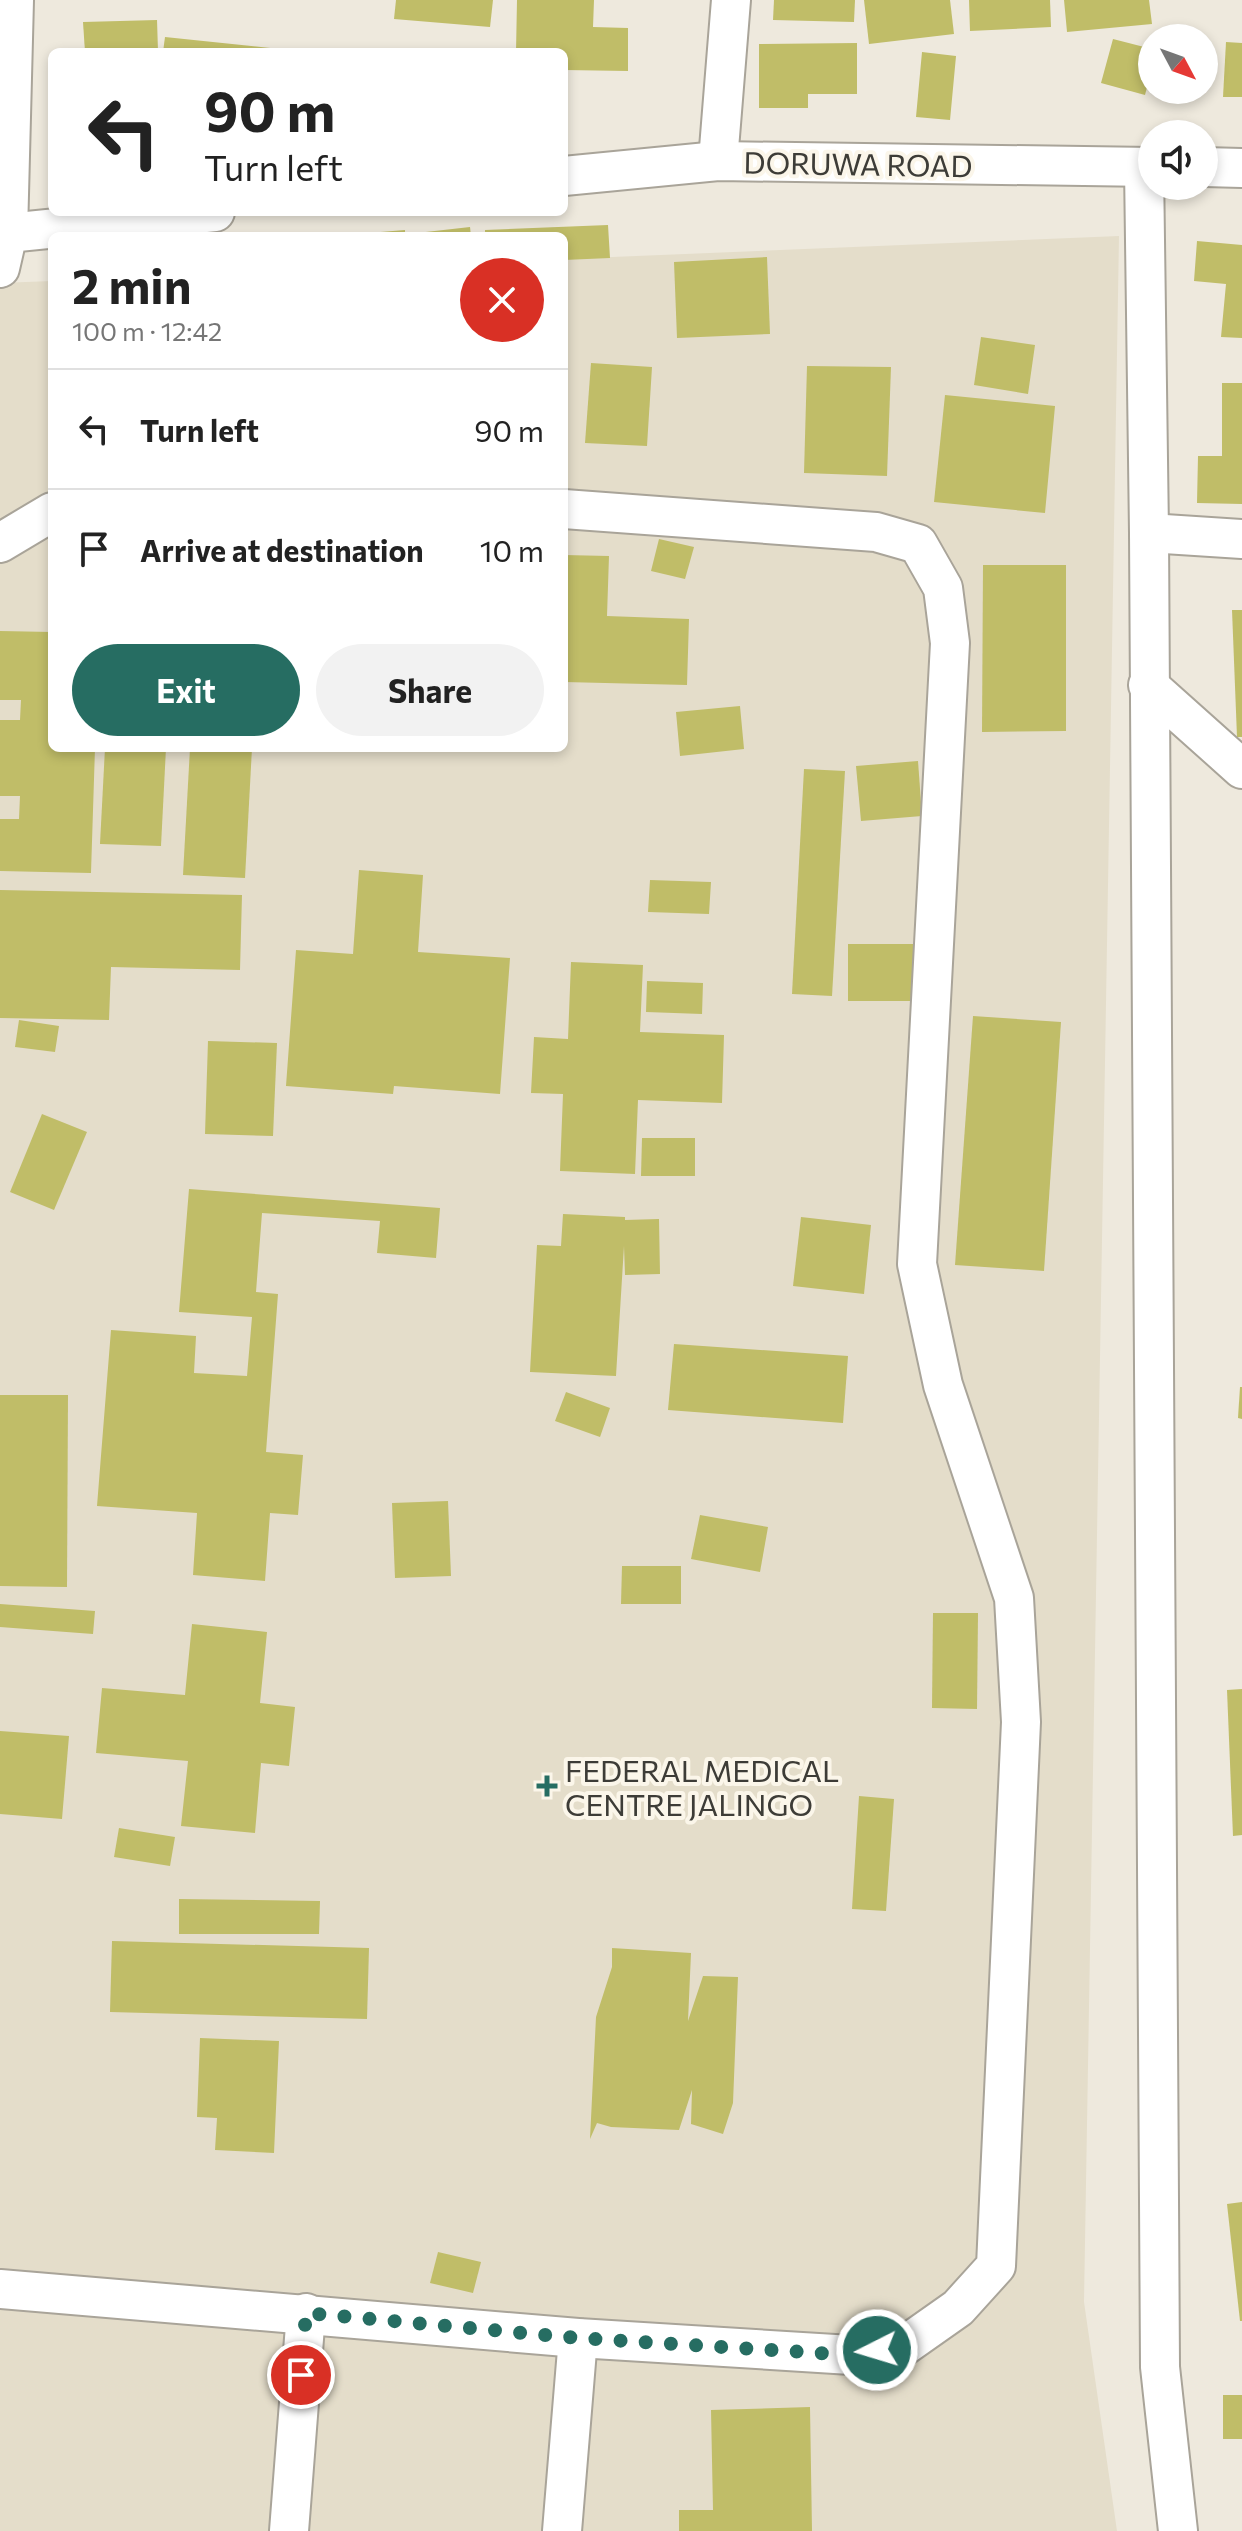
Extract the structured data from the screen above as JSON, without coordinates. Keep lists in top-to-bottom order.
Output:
{
  "streets": {
    "street": ["DORUWA ROAD"]
  },
  "places": {
    "health": ["FEDERAL MEDICAL CENTRE JALINGO"]
  },
  "north": "bottom right",
  "page": {
    "turn": ["90 m", "Turn left"],
    "heading": ["2 min", "100 m · 12:42"],
    "list": [
      {
        "name": "Turn left",
        "value": "90 m"
      },
      {
        "name": "Arrive at destination",
        "value": "10 m"
      }
    ],
    "buttons": ["Exit", "Share"]
  }
}
